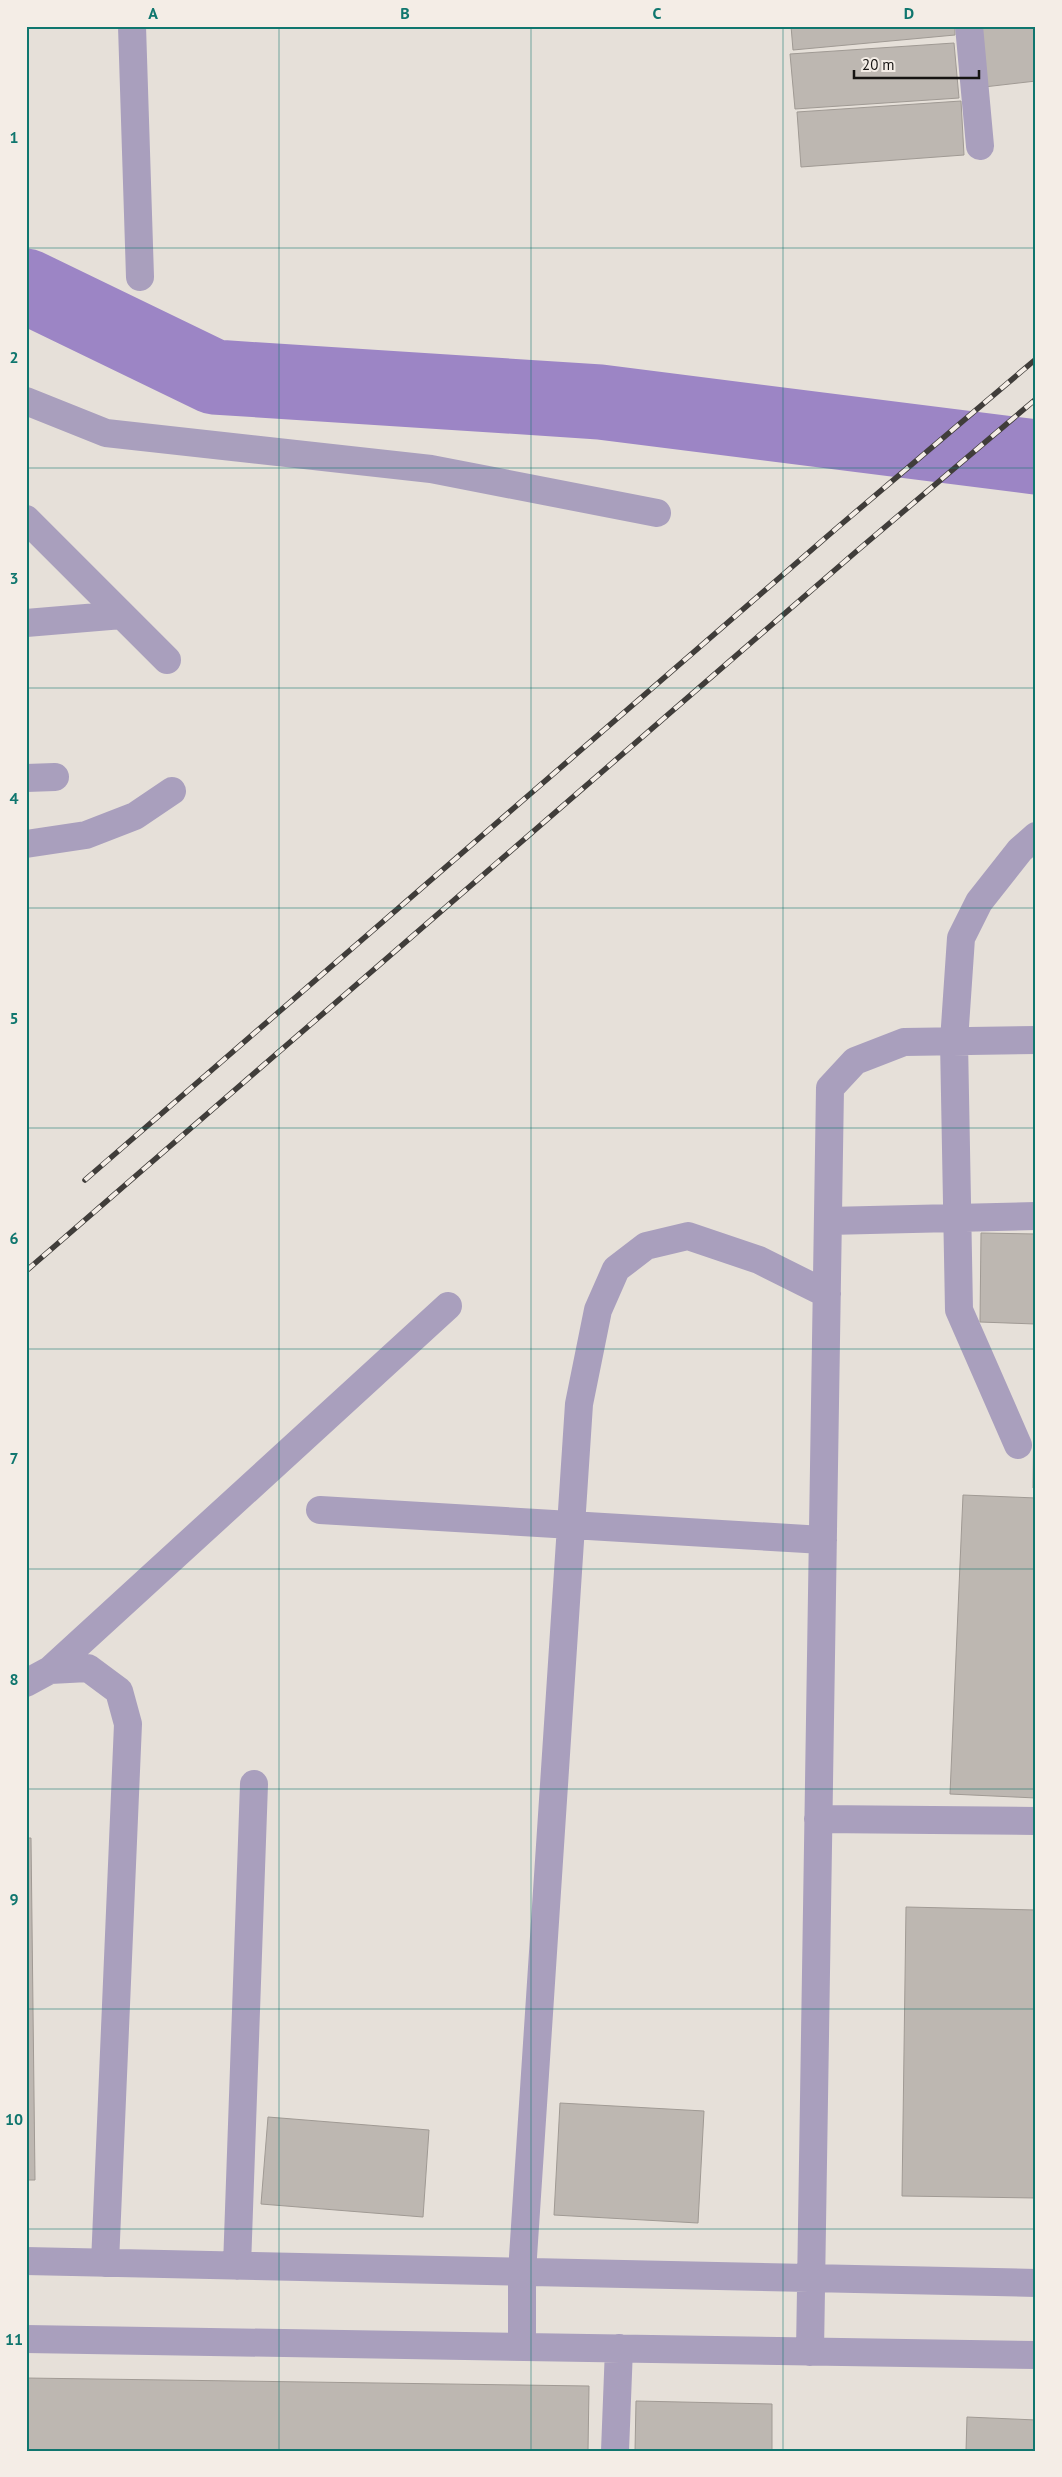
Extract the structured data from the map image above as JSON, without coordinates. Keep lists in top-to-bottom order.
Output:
{
  "scale_bar": "20 m",
  "grid": {
    "columns": [
      "A",
      "B",
      "C",
      "D"
    ],
    "rows": [
      "1",
      "2",
      "3",
      "4",
      "5",
      "6",
      "7",
      "8",
      "9",
      "10",
      "11"
    ]
  }
}
